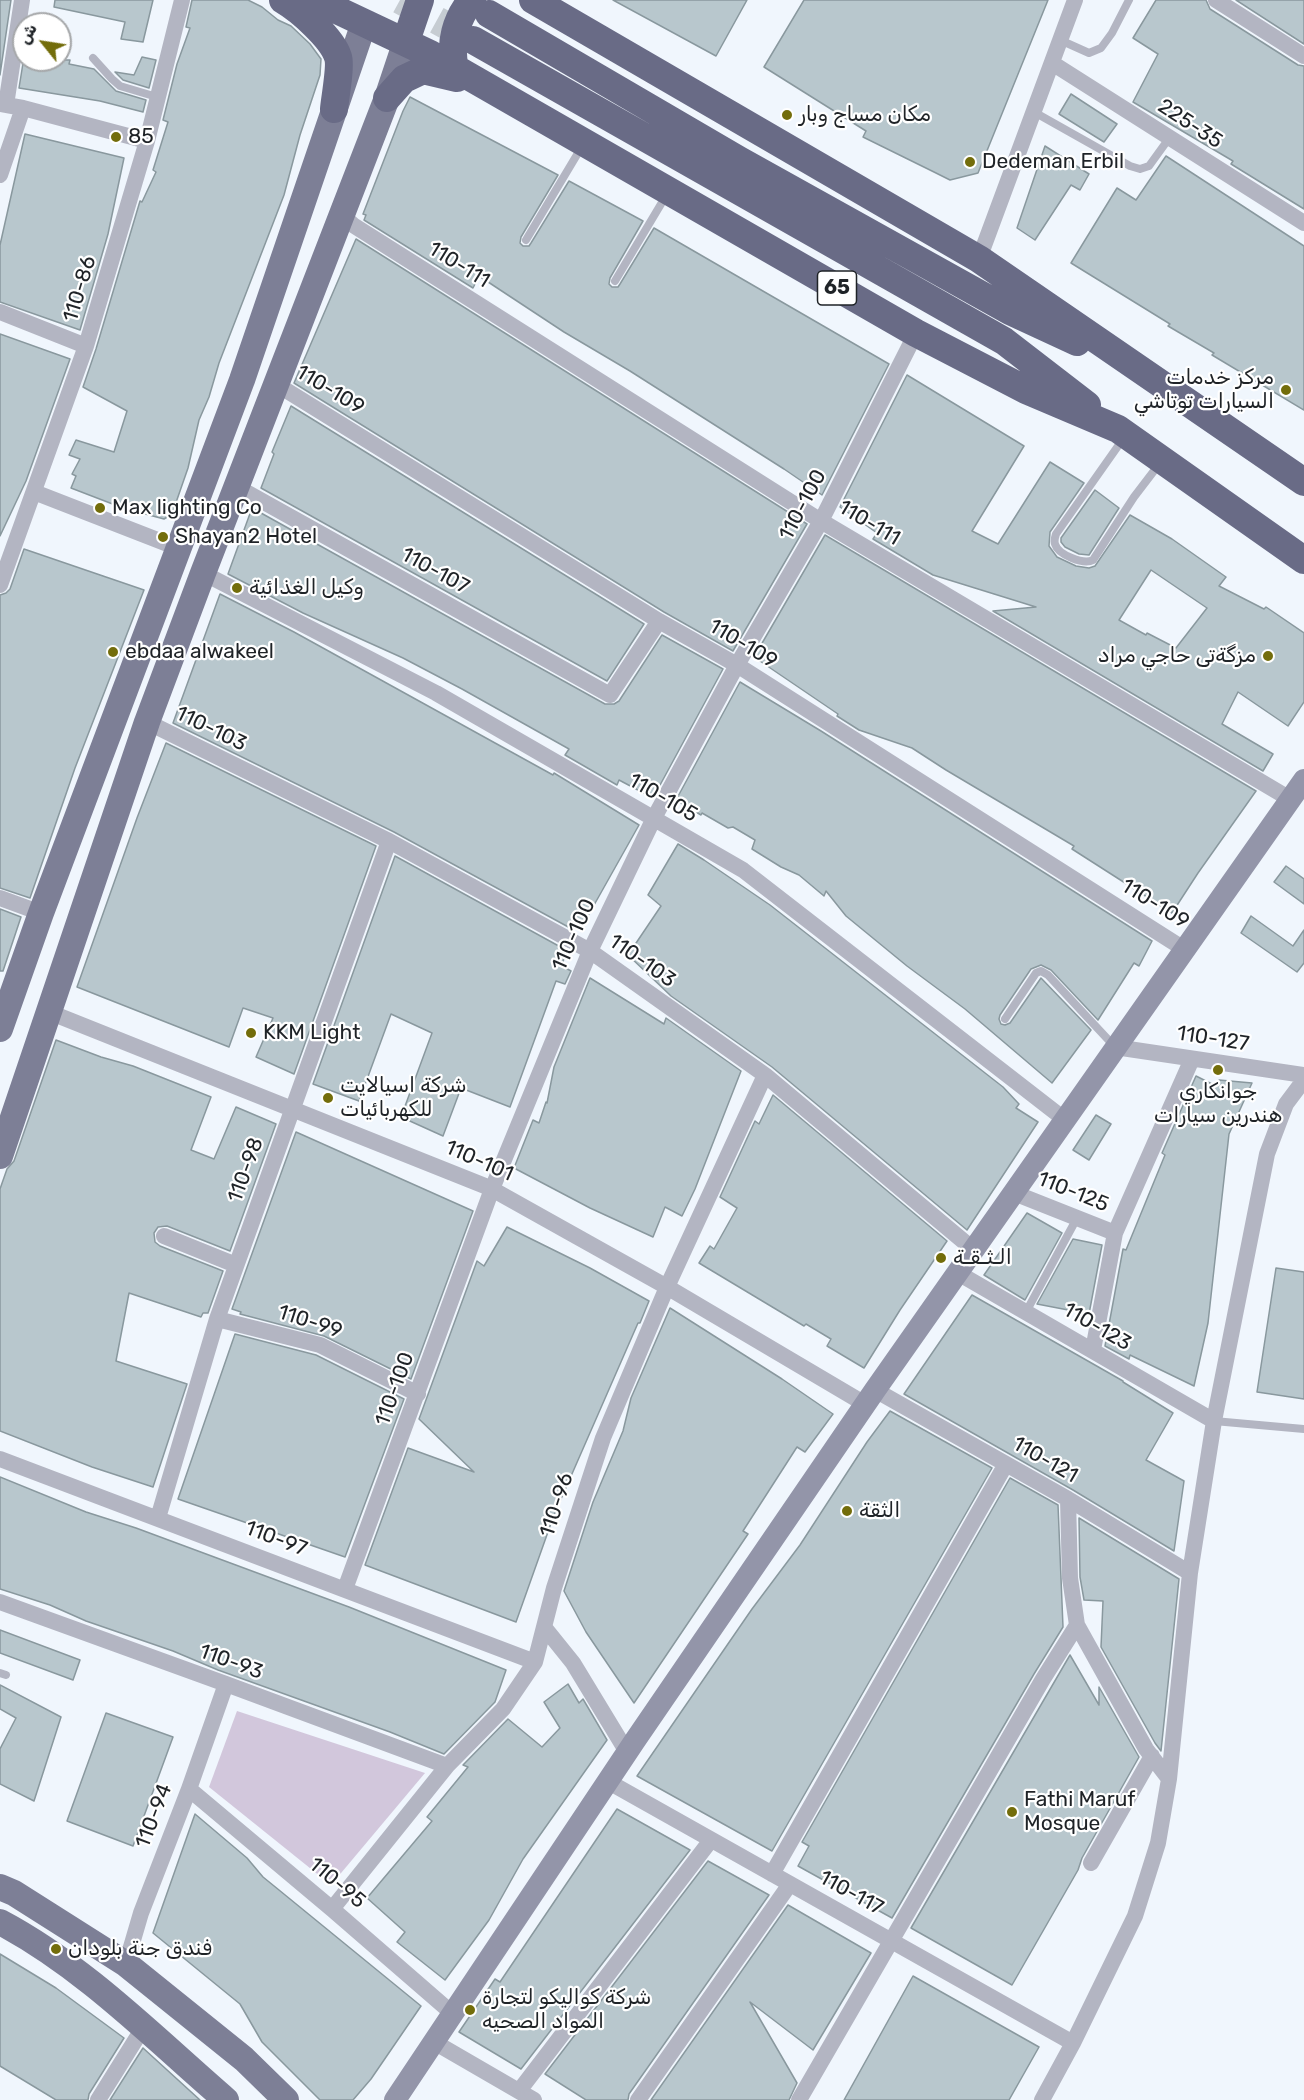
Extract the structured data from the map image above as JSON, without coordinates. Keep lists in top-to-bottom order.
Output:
{
  "streets": {
    "highway": ["65"],
    "street": [
      "225-35",
      "110-111",
      "110-86",
      "110-109",
      "110-100",
      "110-107",
      "110-103",
      "110-105",
      "110-127",
      "110-101",
      "110-98",
      "110-125",
      "110-99",
      "110-123",
      "110-121",
      "110-96",
      "110-97",
      "110-93",
      "110-94",
      "110-95",
      "110-117"
    ]
  },
  "crossings": [
    ["110-111", "110-100"],
    ["65", "110-100"],
    ["110-109", "110-100"],
    ["110-109", "110-107"],
    ["110-100", "110-103"],
    ["110-100", "110-105"],
    ["110-100", "110-101"],
    ["110-100", "110-99"],
    ["110-100", "110-97"],
    ["110-103", "110-98"],
    ["110-103", "110-96"],
    ["110-101", "110-98"],
    ["110-101", "110-121"],
    ["110-101", "110-96"],
    ["110-98", "110-99"],
    ["110-98", "110-97"],
    ["110-96", "110-97"],
    ["110-96", "110-93"],
    ["110-96", "110-95"],
    ["110-93", "110-94"],
    ["110-94", "110-95"]
  ],
  "places": [
    "مكان مساج وبار",
    "85",
    "Dedeman Erbil",
    "مركز خدمات السيارات توتاشي",
    "Max lighting Co",
    "Shayan2 Hotel",
    "وكيل الغذائية",
    "ebdaa alwakeel",
    "مزگةتی حاجي مراد",
    "KKM Light",
    "جوانكاري هندرين سيارات",
    "شركة اسيالايت للكهربائيات",
    "الـثـقـة",
    "الثقة",
    "Fathi Maruf Mosque",
    "فندق جنة بلودان",
    "شركة كواليكو لتجارة المواد الصحيه"
  ],
  "north": "top left"
}
